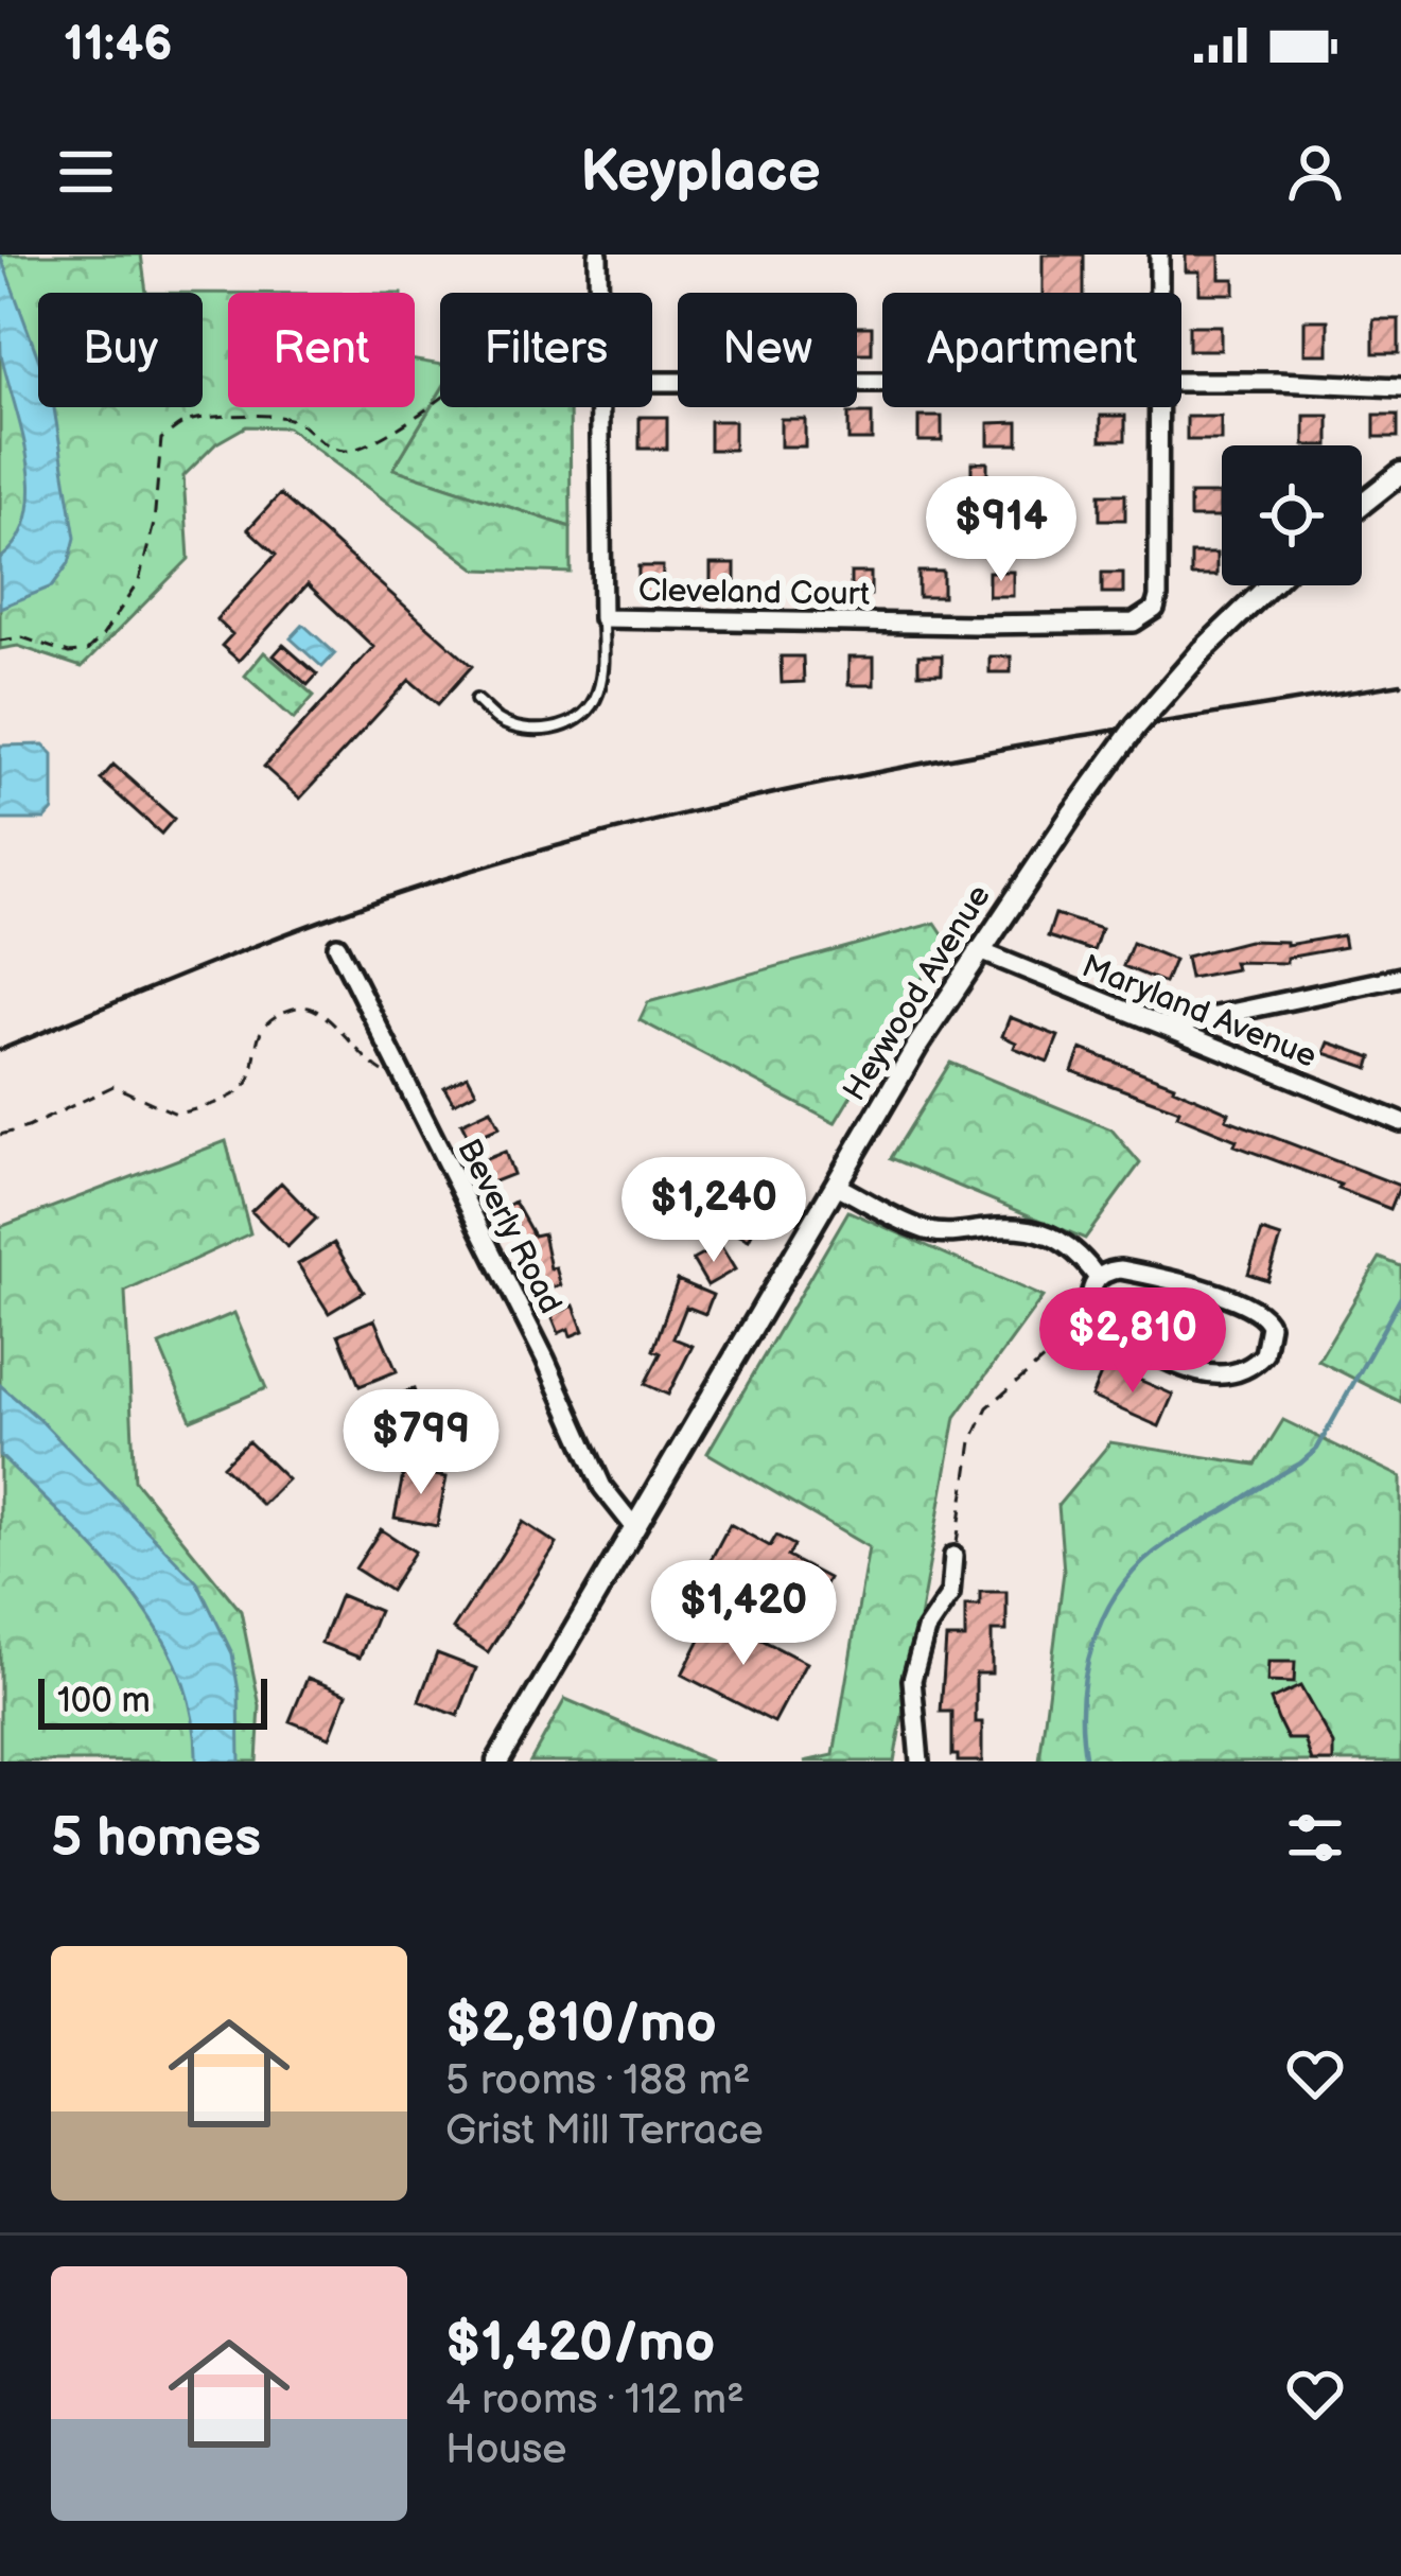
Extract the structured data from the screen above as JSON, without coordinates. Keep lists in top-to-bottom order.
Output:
{
  "streets": {
    "street": [
      "Cleveland Court",
      "Heywood Avenue",
      "Maryland Avenue",
      "Beverly Road"
    ]
  },
  "crossings": [
    ["Heywood Avenue", "Maryland Avenue"],
    ["Heywood Avenue", "Beverly Road"]
  ],
  "scale_bar": "100 m",
  "page": {
    "status": "11:46",
    "header": "Keyplace",
    "chip": [
      "Buy",
      "Rent",
      "Filters",
      "New",
      "Apartment"
    ],
    "price": [
      "$914",
      "$1,240",
      "$2,810",
      "$799",
      "$1,420"
    ],
    "scale": "100 m",
    "heading": "5 homes",
    "list": [
      {
        "name": "$2,810/mo",
        "note": "5 rooms · 188 m² · Grist Mill Terrace"
      },
      {
        "name": "$1,420/mo",
        "note": "4 rooms · 112 m² · House"
      }
    ]
  }
}
